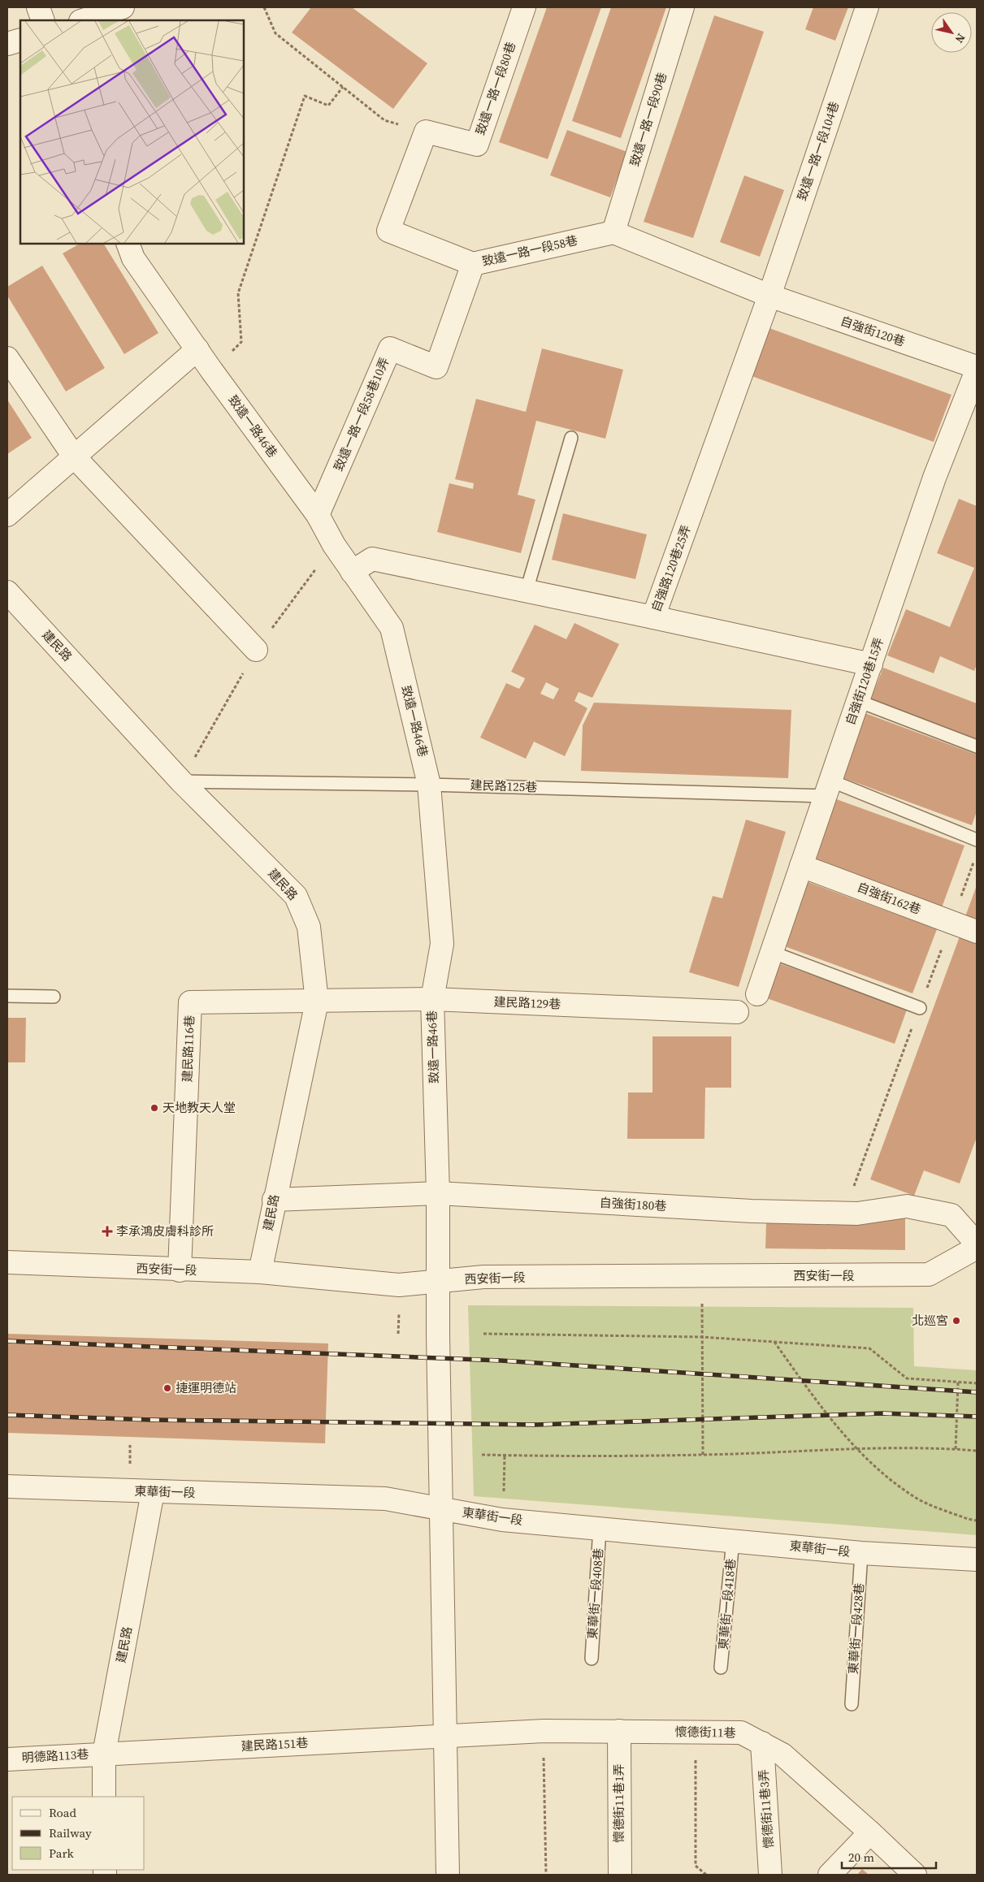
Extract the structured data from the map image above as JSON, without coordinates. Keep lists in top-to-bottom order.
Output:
{
  "streets": {
    "street": [
      "致遠一路一段80巷",
      "致遠一路一段90巷",
      "致遠一路一段104巷",
      "致遠一路一段58巷",
      "自強街120巷",
      "致遠一路一段58巷10弄",
      "致遠一路46巷",
      "自強路120巷25弄",
      "建民路",
      "自強街120巷15弄",
      "自強街162巷",
      "建民路129巷",
      "建民路116巷",
      "自強街180巷",
      "西安街一段",
      "東華街一段",
      "懷德街11巷",
      "建民路151巷",
      "明德路113巷",
      "懷德街11巷1弄",
      "懷德街11巷3弄"
    ],
    "lane": [
      "建民路125巷",
      "東華街一段408巷",
      "東華街一段418巷",
      "東華街一段428巷"
    ]
  },
  "crossings": [
    ["致遠一路一段80巷", "致遠一路一段58巷"],
    ["致遠一路一段90巷", "致遠一路一段58巷"],
    ["致遠一路一段104巷", "自強街120巷"],
    ["致遠一路一段104巷", "自強路120巷25弄"],
    ["致遠一路一段58巷", "致遠一路一段58巷10弄"],
    ["自強街120巷", "自強路120巷25弄"],
    ["致遠一路一段58巷10弄", "致遠一路46巷"],
    ["致遠一路46巷", "自強路120巷25弄"],
    ["致遠一路46巷", "建民路125巷"],
    ["致遠一路46巷", "建民路129巷"],
    ["致遠一路46巷", "自強街180巷"],
    ["致遠一路46巷", "西安街一段"],
    ["致遠一路46巷", "東華街一段"],
    ["致遠一路46巷", "懷德街11巷"],
    ["致遠一路46巷", "建民路151巷"],
    ["建民路", "建民路125巷"],
    ["建民路", "建民路129巷"],
    ["建民路", "建民路116巷"],
    ["建民路", "自強街180巷"],
    ["建民路", "西安街一段"],
    ["建民路", "東華街一段"],
    ["建民路", "建民路151巷"],
    ["建民路", "明德路113巷"],
    ["自強街120巷15弄", "建民路125巷"],
    ["自強街120巷15弄", "自強街162巷"],
    ["建民路129巷", "建民路116巷"],
    ["建民路116巷", "西安街一段"],
    ["東華街一段", "東華街一段408巷"],
    ["東華街一段", "東華街一段418巷"],
    ["東華街一段", "東華街一段428巷"],
    ["懷德街11巷", "建民路151巷"],
    ["懷德街11巷", "懷德街11巷1弄"],
    ["懷德街11巷", "懷德街11巷3弄"],
    ["建民路151巷", "明德路113巷"]
  ],
  "places": {
    "other": ["天地教天人堂", "北巡宮", "捷運明德站"],
    "health": ["李承鴻皮膚科診所"]
  },
  "legend": ["Road", "Railway", "Park"],
  "scale_bar": "20 m",
  "north": "bottom right"
}
